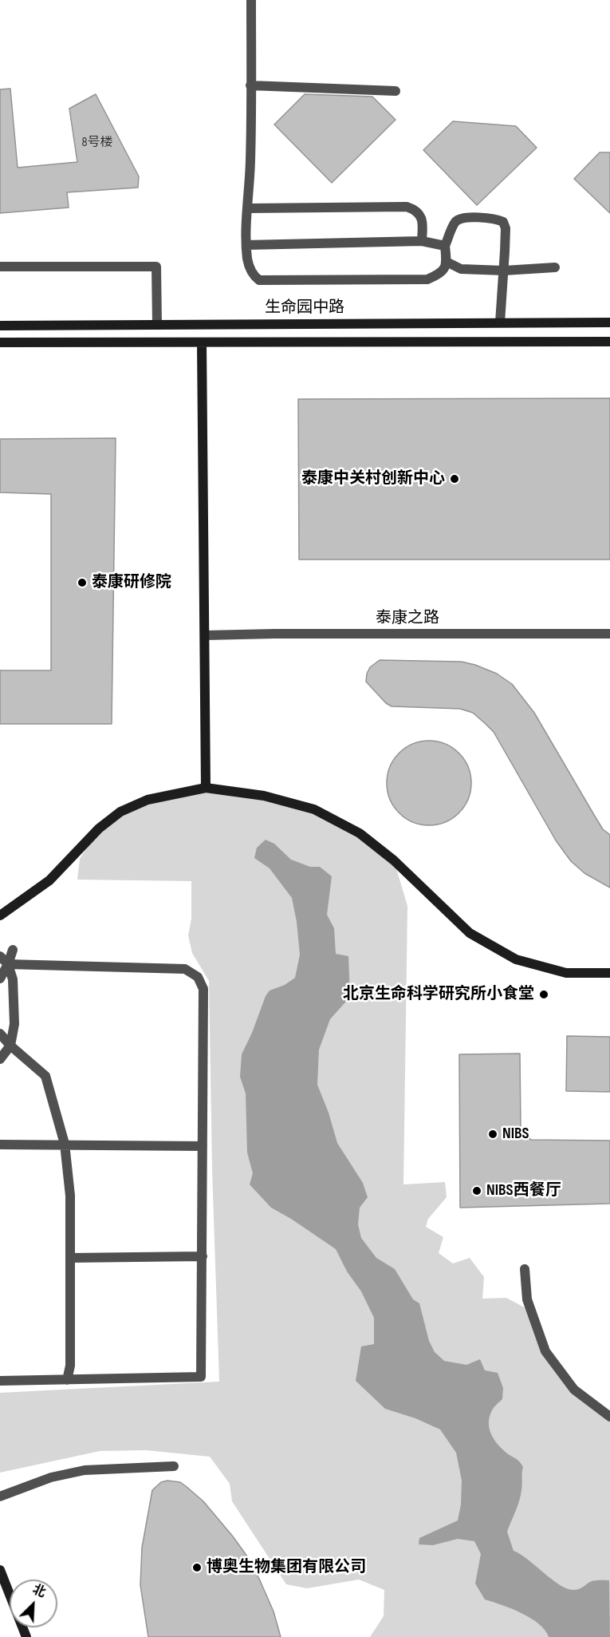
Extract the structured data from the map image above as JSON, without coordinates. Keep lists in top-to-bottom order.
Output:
{
  "streets": {
    "street": ["生命园中路", "泰康之路"]
  },
  "places": [
    "泰康中关村创新中心",
    "泰康研修院",
    "北京生命科学研究所小食堂",
    "NIBS",
    "NIBS西餐厅",
    "博奥生物集团有限公司"
  ],
  "house_numbers": ["8号楼"],
  "north": "top right"
}
